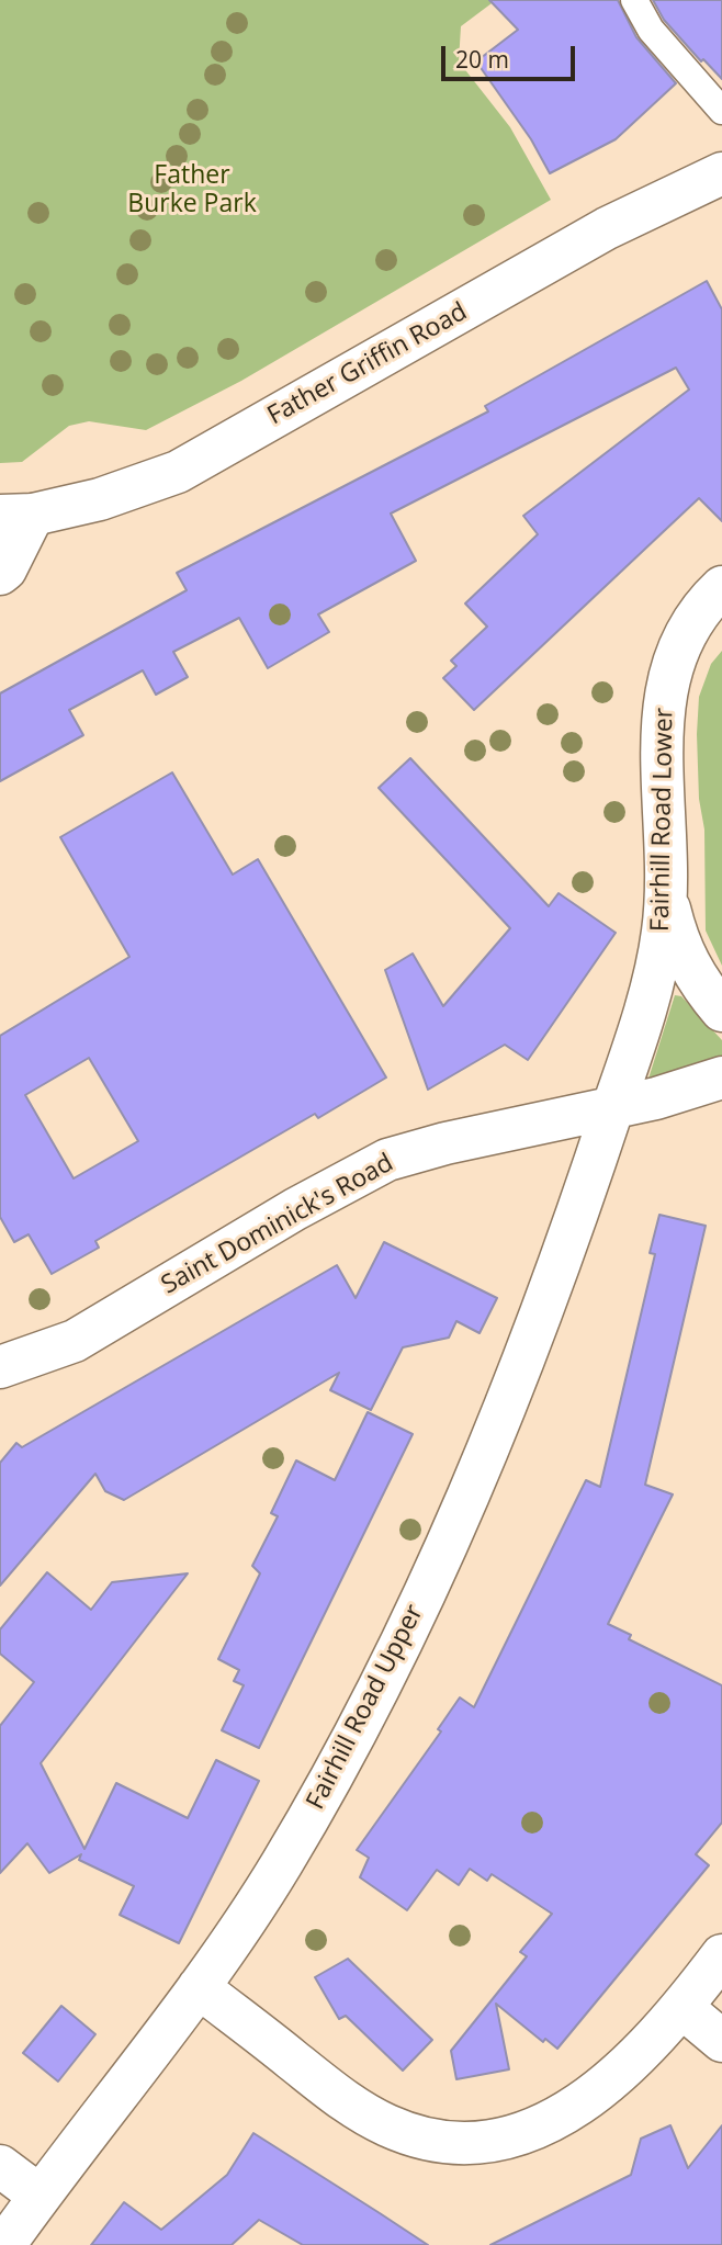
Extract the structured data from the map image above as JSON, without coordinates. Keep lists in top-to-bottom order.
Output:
{
  "streets": {
    "street": [
      "Father Griffin Road",
      "Fairhill Road Lower",
      "Saint Dominick's Road",
      "Fairhill Road Upper"
    ]
  },
  "crossings": [
    ["Fairhill Road Lower", "Saint Dominick's Road"],
    ["Fairhill Road Lower", "Fairhill Road Upper"],
    ["Saint Dominick's Road", "Fairhill Road Upper"]
  ],
  "parks": ["Father Burke Park"],
  "scale_bar": "20 m"
}
